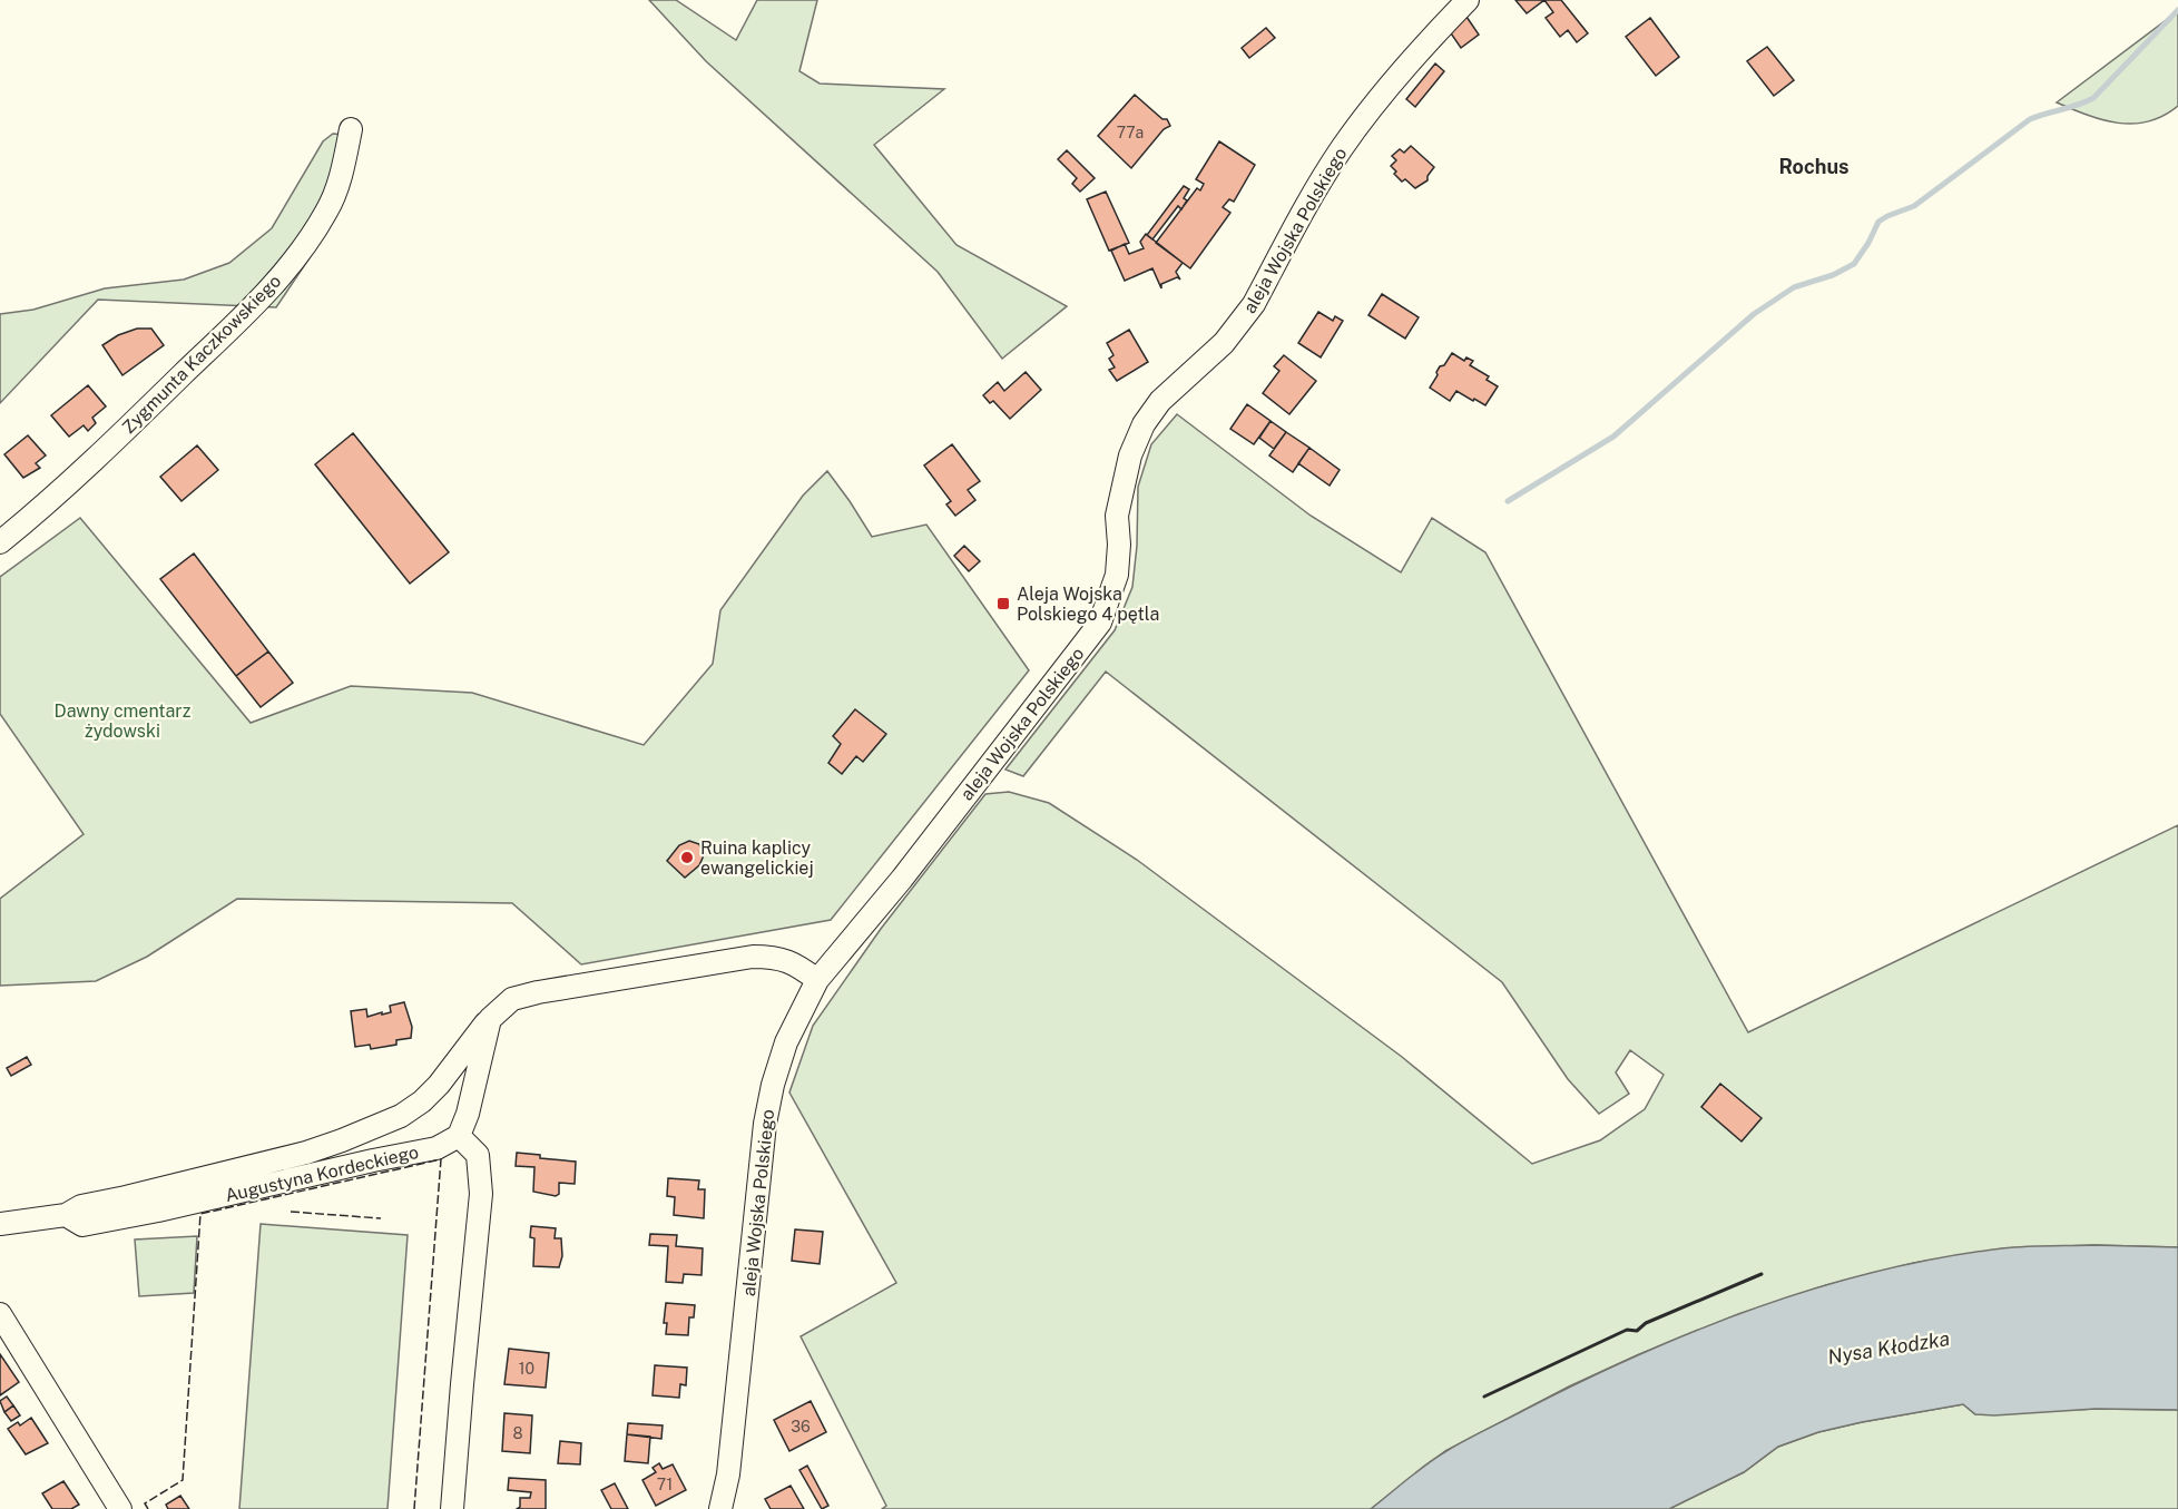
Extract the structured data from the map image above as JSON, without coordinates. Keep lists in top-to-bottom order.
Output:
{
  "streets": {
    "street": ["aleja Wojska Polskiego", "Zygmunta Kaczkowskiego", "Augustyna Kordeckiego"]
  },
  "crossings": [
    ["aleja Wojska Polskiego", "Augustyna Kordeckiego"]
  ],
  "districts": ["Rochus"],
  "water": ["Nysa Kłodzka"],
  "parks": ["Dawny cmentarz żydowski"],
  "places": {
    "transit": ["Aleja Wojska Polskiego 4 pętla"],
    "other": ["Ruina kaplicy ewangelickiej"]
  },
  "house_numbers": [
    "77a",
    "10",
    "36",
    "8",
    "71"
  ]
}
